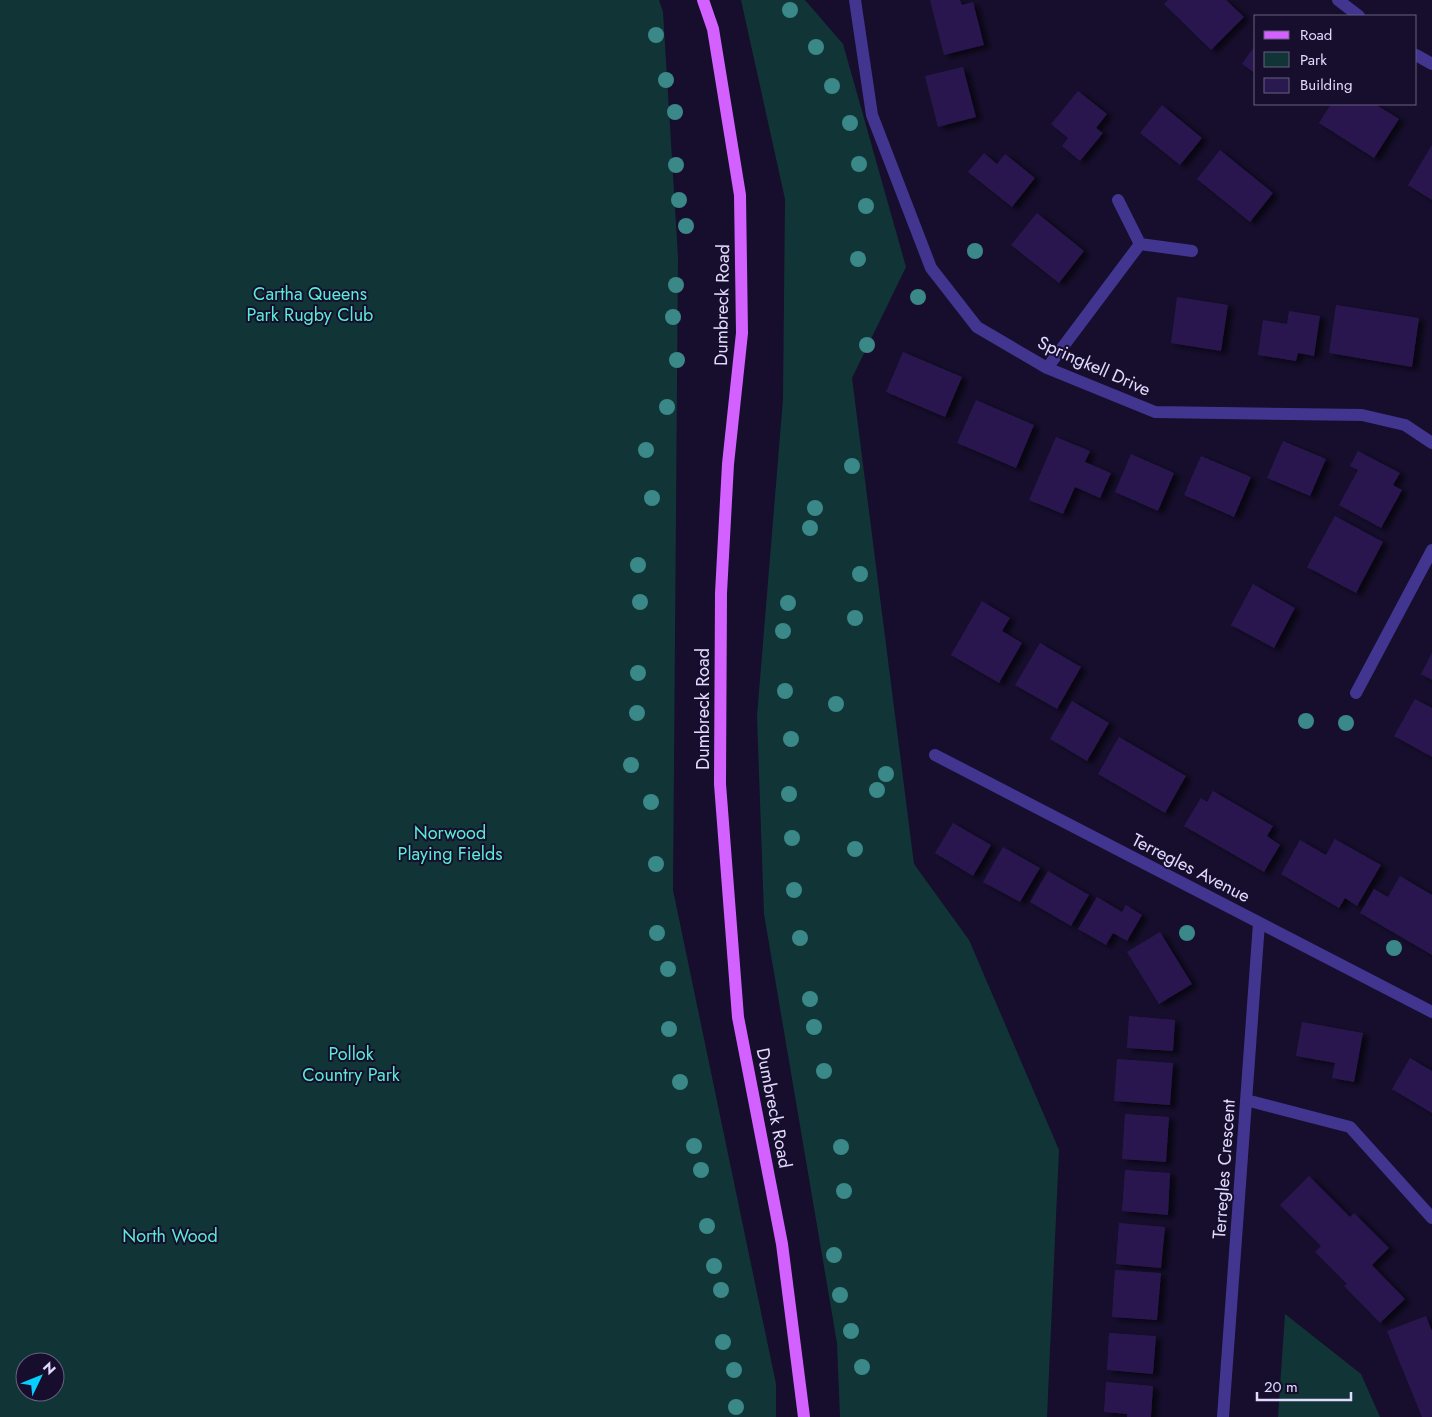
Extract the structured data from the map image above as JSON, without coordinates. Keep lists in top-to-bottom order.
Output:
{
  "streets": {
    "main road": ["Dumbreck Road"],
    "street": ["Springkell Drive", "Terregles Avenue", "Terregles Crescent"]
  },
  "crossings": [
    ["Terregles Avenue", "Terregles Crescent"]
  ],
  "parks": [
    "Cartha Queens Park Rugby Club",
    "Norwood Playing Fields",
    "Pollok Country Park",
    "North Wood"
  ],
  "legend": ["Road", "Park", "Building"],
  "scale_bar": "20 m",
  "north": "top right"
}
